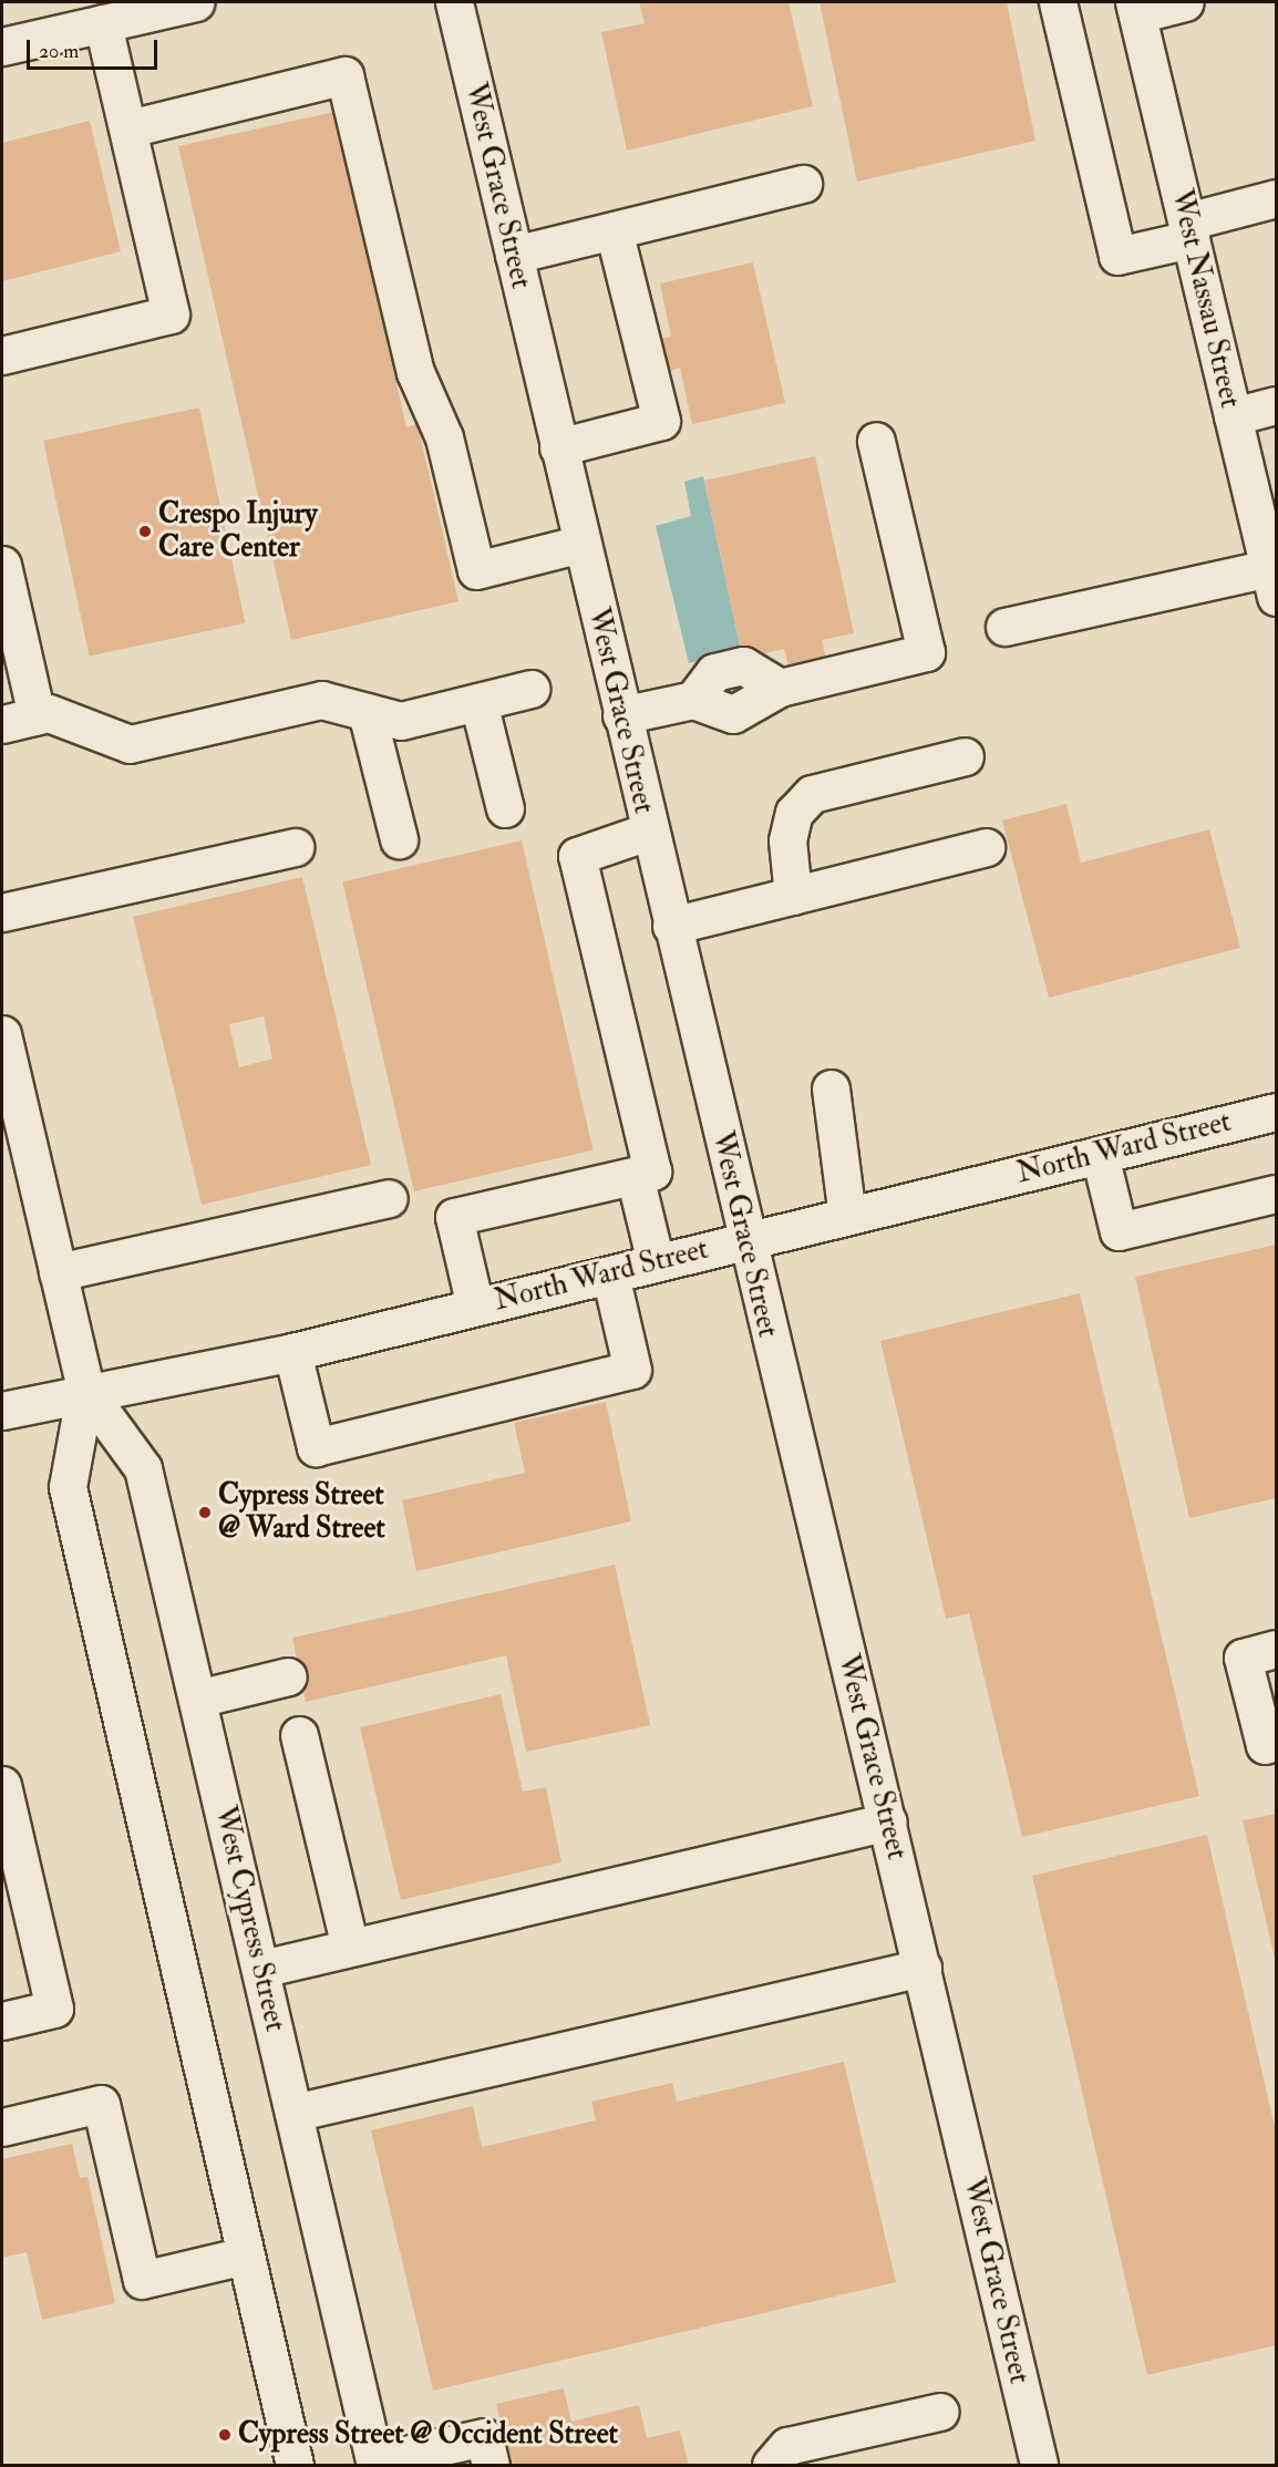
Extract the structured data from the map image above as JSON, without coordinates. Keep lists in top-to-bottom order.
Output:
{
  "streets": {
    "street": [
      "West Grace Street",
      "West Nassau Street",
      "North Ward Street",
      "West Cypress Street"
    ]
  },
  "crossings": [
    ["West Grace Street", "North Ward Street"],
    ["North Ward Street", "West Cypress Street"]
  ],
  "places": ["Crespo Injury Care Center", "Cypress Street @ Ward Street", "Cypress Street @ Occident Street"],
  "scale_bar": "20 m"
}
